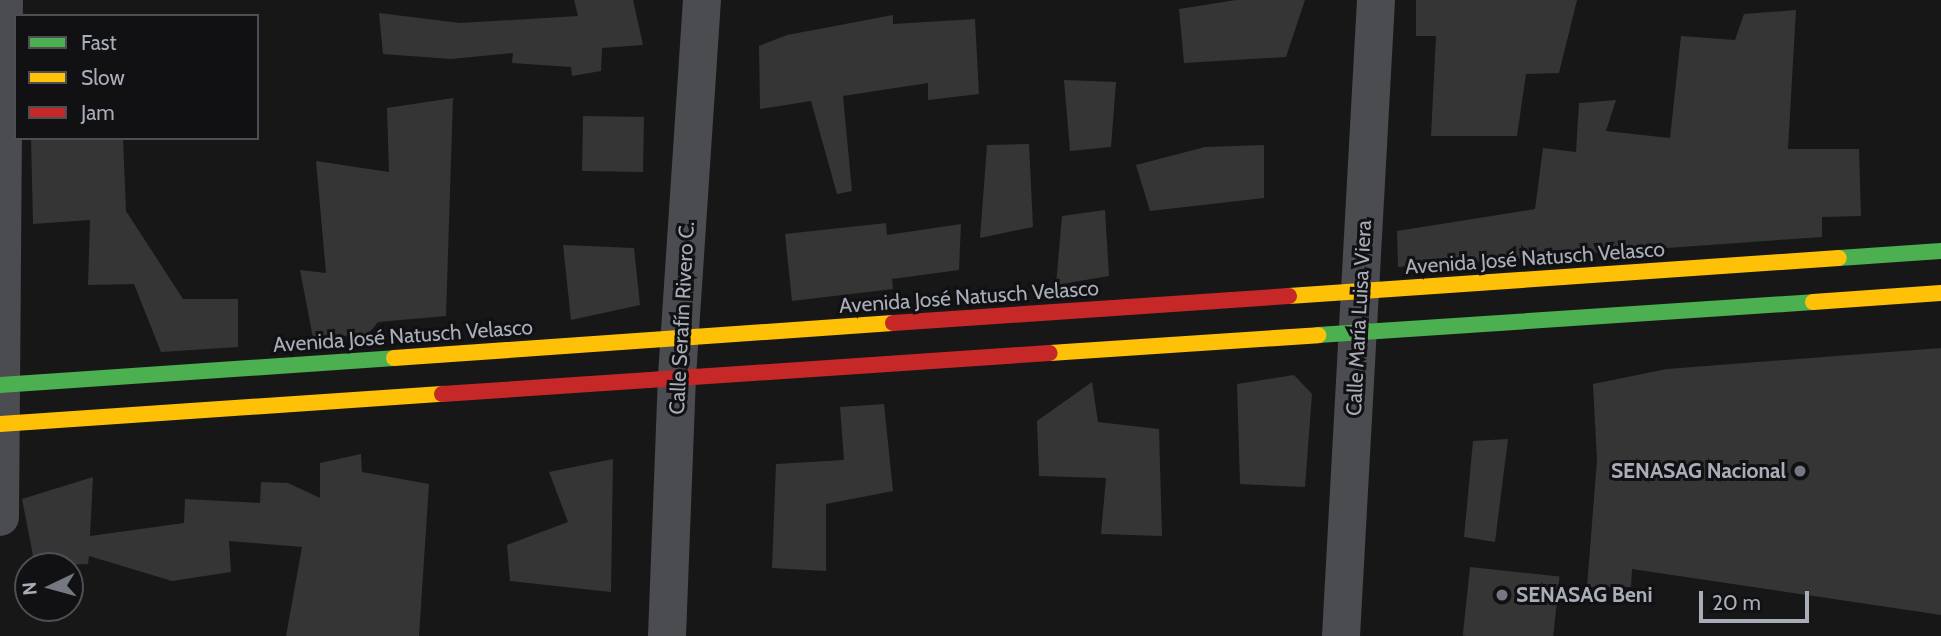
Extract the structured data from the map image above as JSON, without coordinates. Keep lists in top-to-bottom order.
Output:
{
  "streets": {
    "main road": ["Avenida José Natusch Velasco"],
    "street": ["Calle Serafín Rivero C.", "Calle María Luisa Viera"]
  },
  "crossings": [
    ["Avenida José Natusch Velasco", "Calle Serafín Rivero C."],
    ["Avenida José Natusch Velasco", "Calle María Luisa Viera"]
  ],
  "places": ["SENASAG Nacional", "SENASAG Beni"],
  "legend": ["Fast", "Slow", "Jam"],
  "scale_bar": "20 m",
  "north": "left"
}
